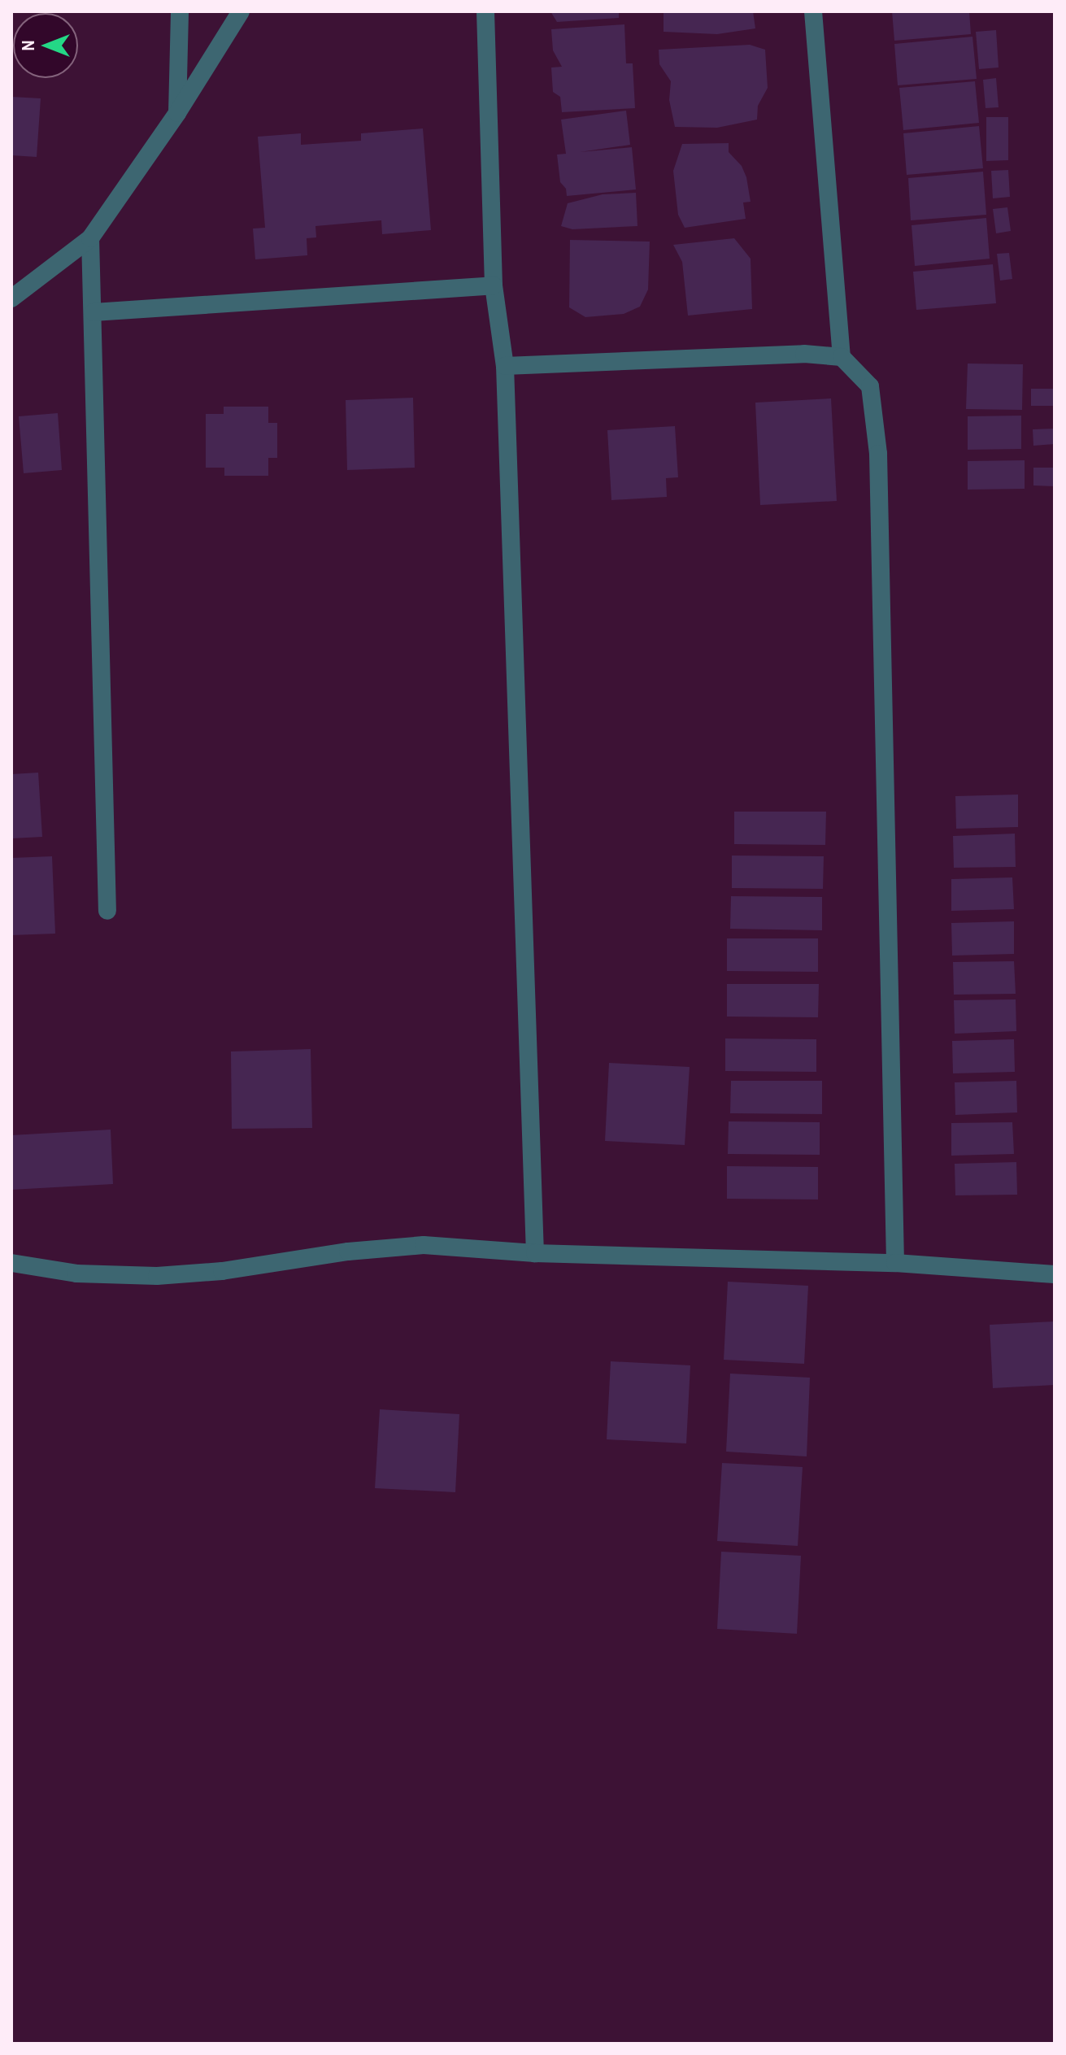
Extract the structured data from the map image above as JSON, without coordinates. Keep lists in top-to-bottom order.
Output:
{
  "north": "left"
}
